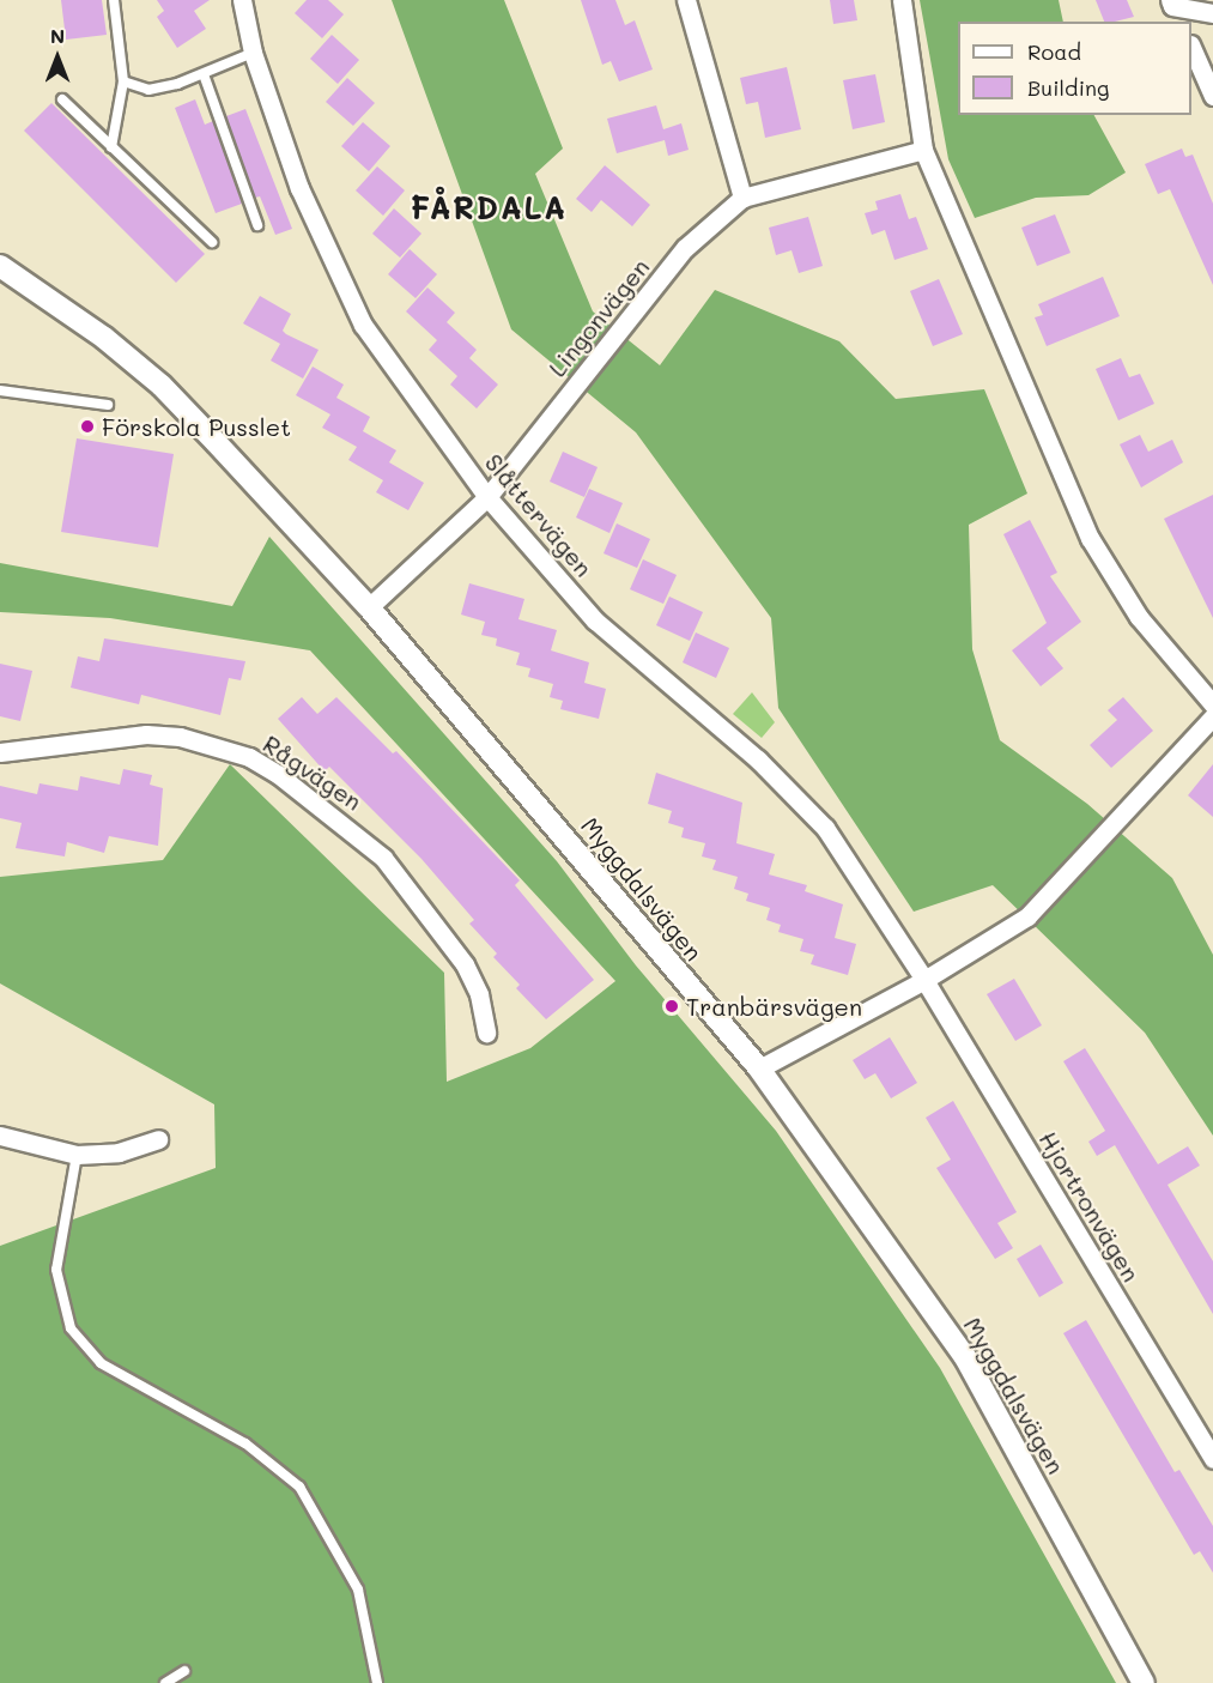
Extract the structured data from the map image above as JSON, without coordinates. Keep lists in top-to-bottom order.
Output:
{
  "streets": {
    "street": [
      "Lingonvägen",
      "Slåttervägen",
      "Rågvägen",
      "Myggdalsvägen",
      "Hjortronvägen"
    ]
  },
  "crossings": [
    ["Lingonvägen", "Slåttervägen"],
    ["Lingonvägen", "Myggdalsvägen"],
    ["Slåttervägen", "Hjortronvägen"]
  ],
  "districts": ["FÅRDALA"],
  "places": ["Förskola Pusslet", "Tranbärsvägen"],
  "legend": ["Road", "Building"],
  "north": "top"
}
